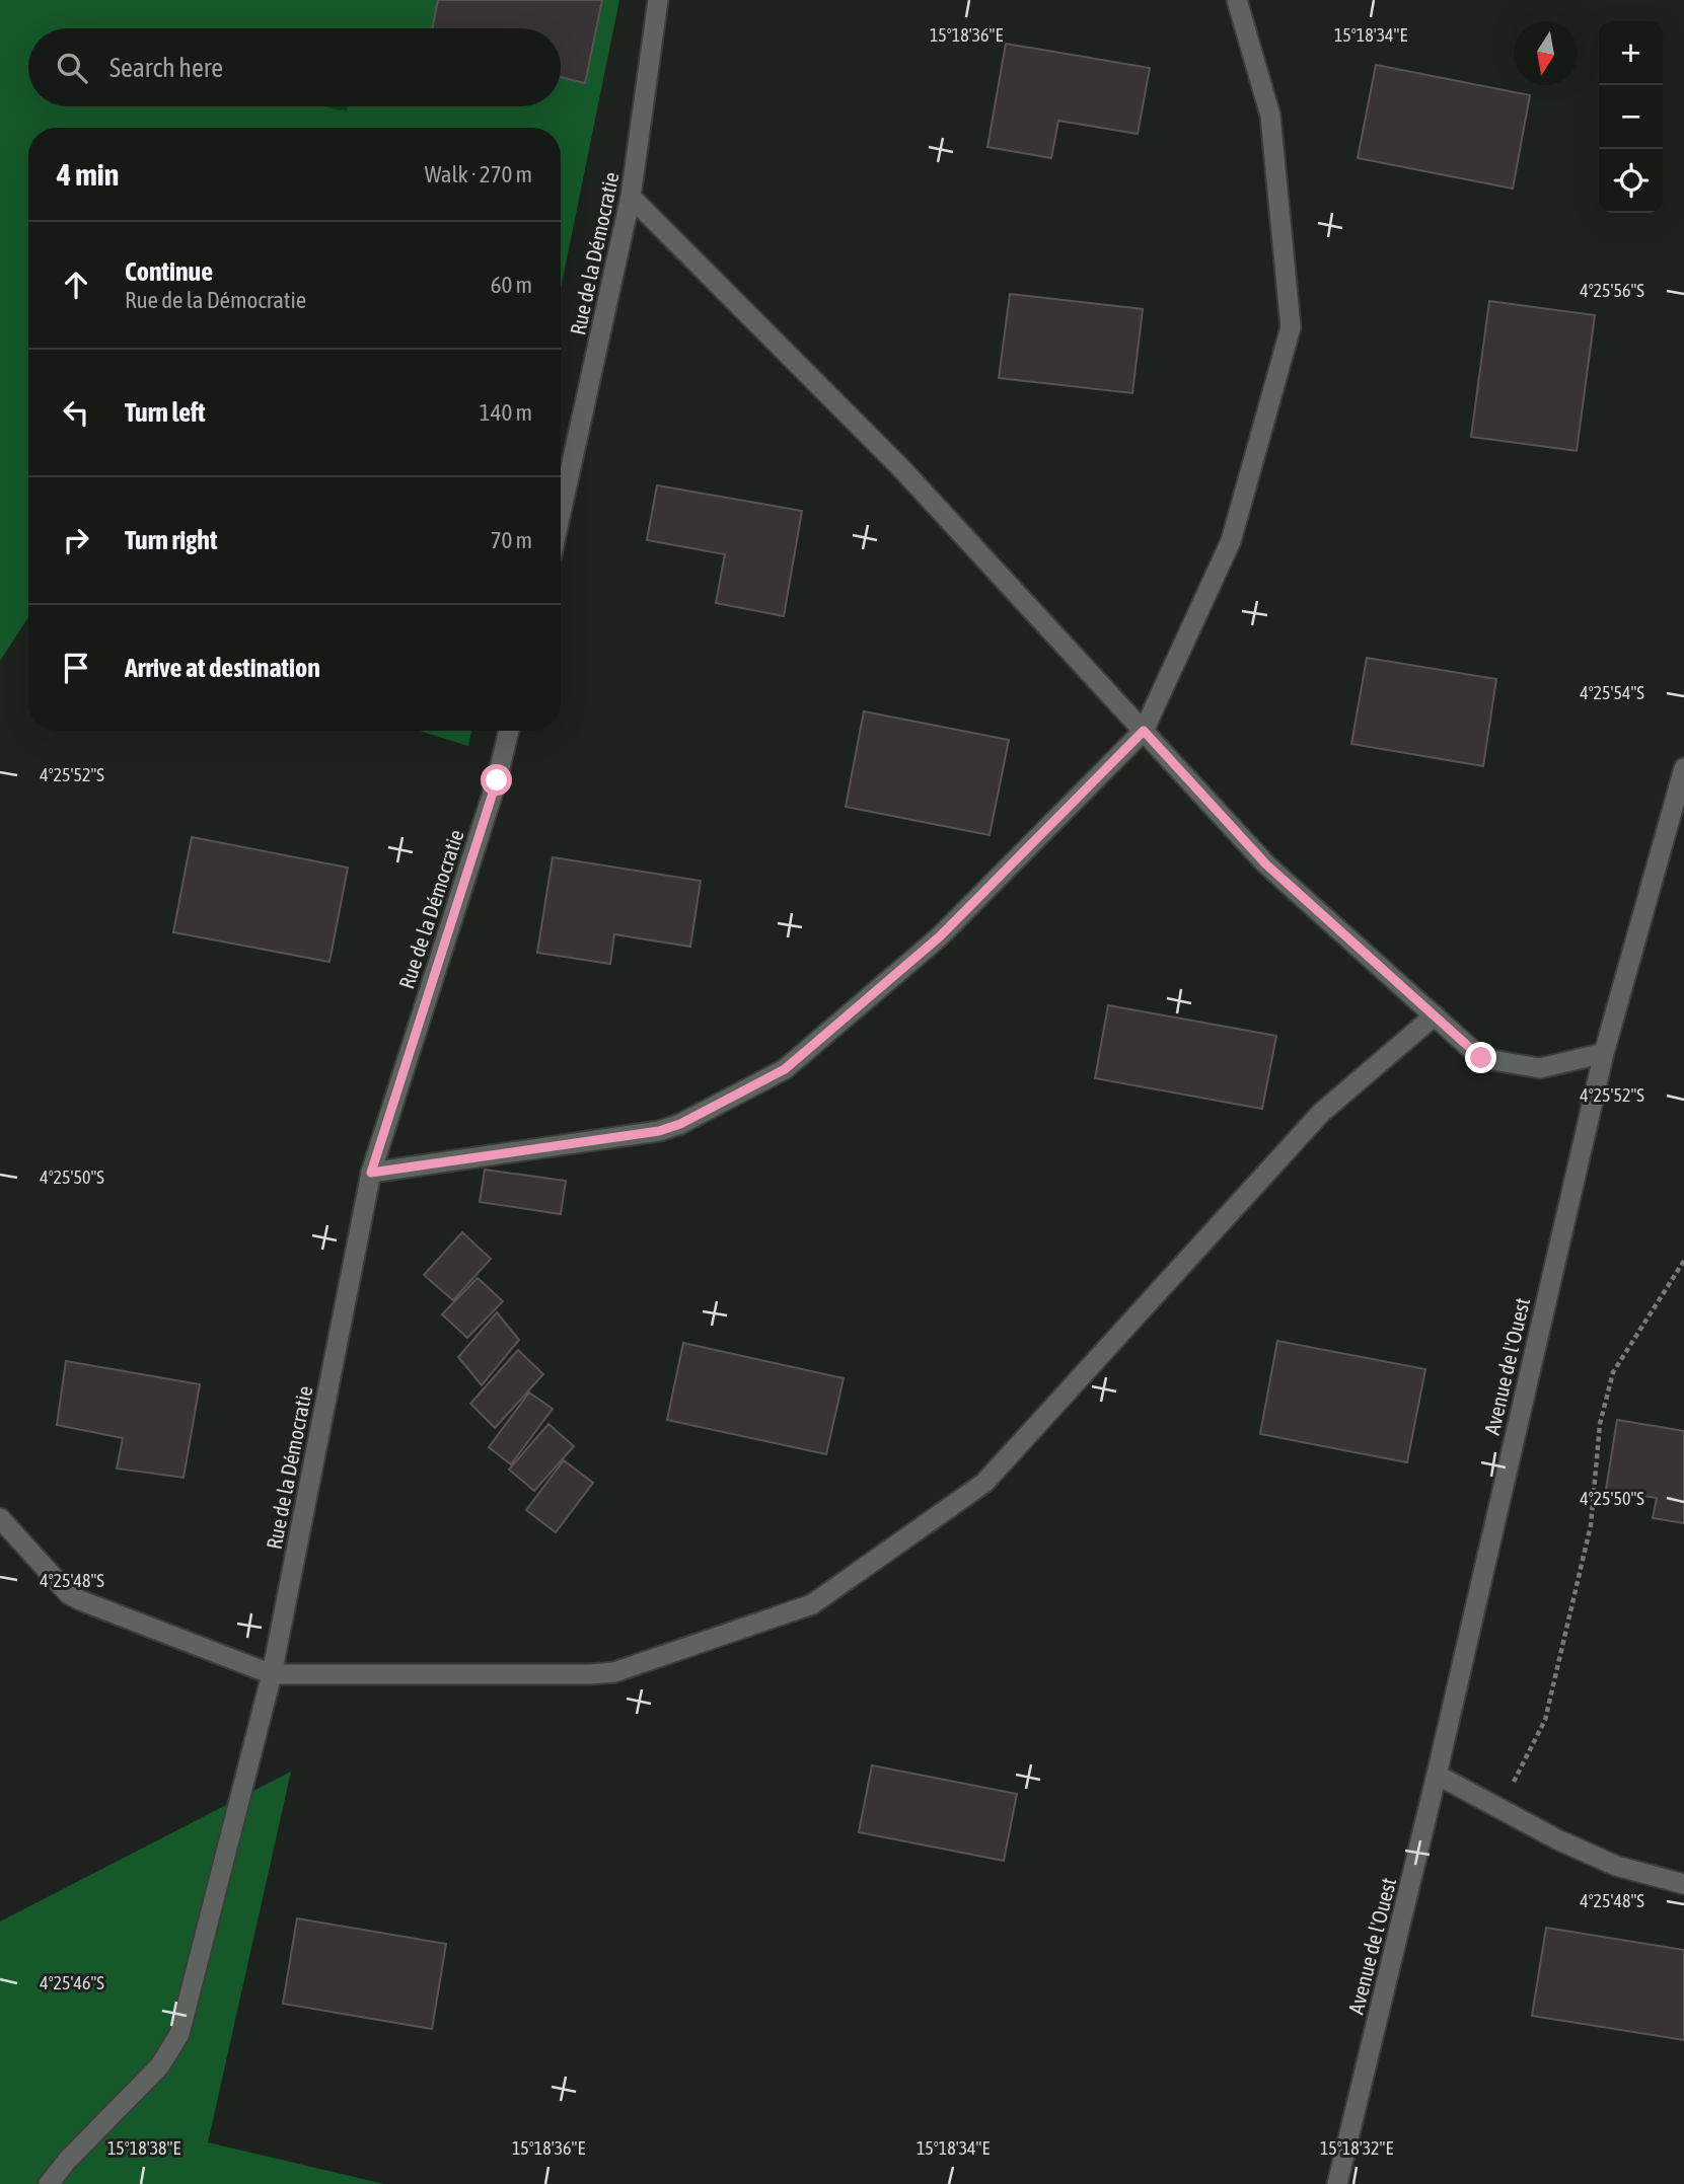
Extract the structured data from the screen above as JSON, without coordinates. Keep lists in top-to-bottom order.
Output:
{
  "streets": {
    "street": ["Rue de la Démocratie", "Avenue de l'Ouest"]
  },
  "north": "bottom",
  "page": {
    "map_buttons": ["+", "−"],
    "search": "Search here",
    "heading": ["4 min", "Walk · 270 m"],
    "list": [
      ["Continue", "Rue de la Démocratie", "60 m"],
      ["Turn left", "140 m"],
      ["Turn right", "70 m"],
      "Arrive at destination"
    ]
  },
  "coordinates": [
    "15°18'36\"E",
    "15°18'34\"E",
    "4°25'56\"S",
    "4°25'54\"S",
    "4°25'52\"S",
    "4°25'50\"S",
    "4°25'48\"S",
    "4°25'46\"S",
    "15°18'38\"E",
    "15°18'32\"E"
  ]
}
